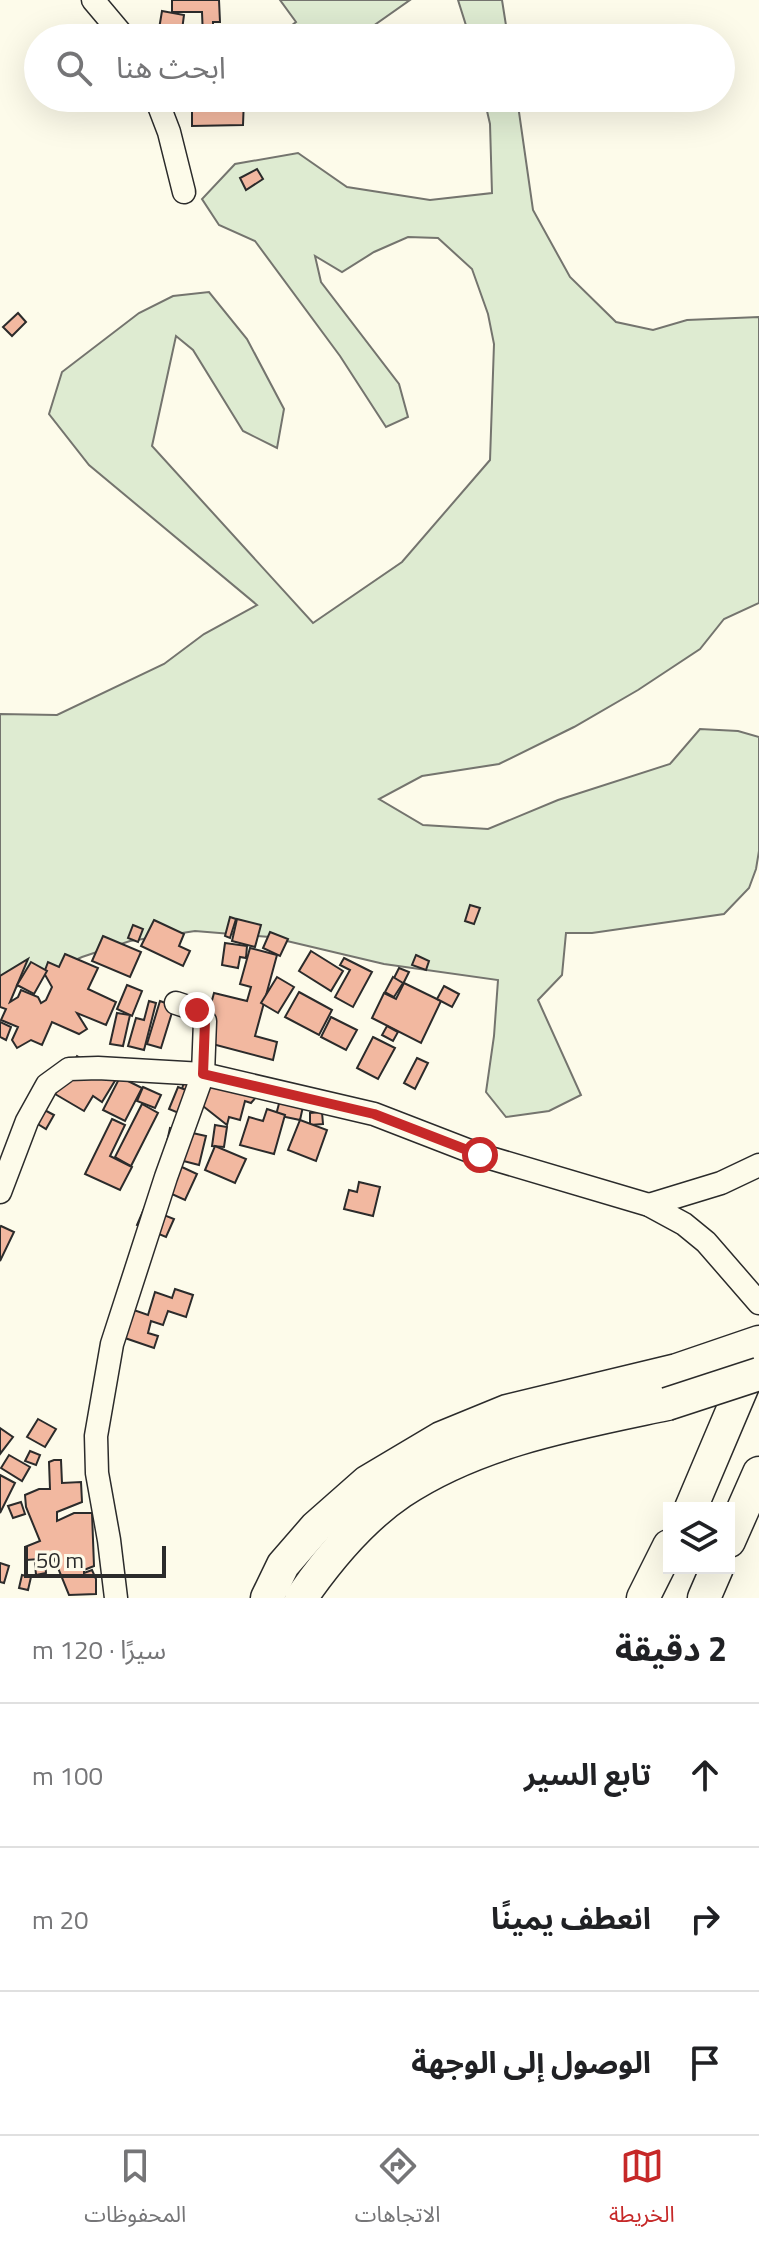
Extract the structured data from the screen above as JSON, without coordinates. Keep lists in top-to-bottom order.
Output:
{
  "scale_bar": "50 m",
  "page": {
    "search": "ابحث هنا",
    "scale": "50 m",
    "heading": ["2 دقيقة", "سيرًا · 120 m"],
    "list": [
      ["تابع السير", "100 m"],
      ["انعطف يمينًا", "20 m"],
      "الوصول إلى الوجهة"
    ],
    "nav": ["الخريطة", "الاتجاهات", "المحفوظات"]
  }
}
